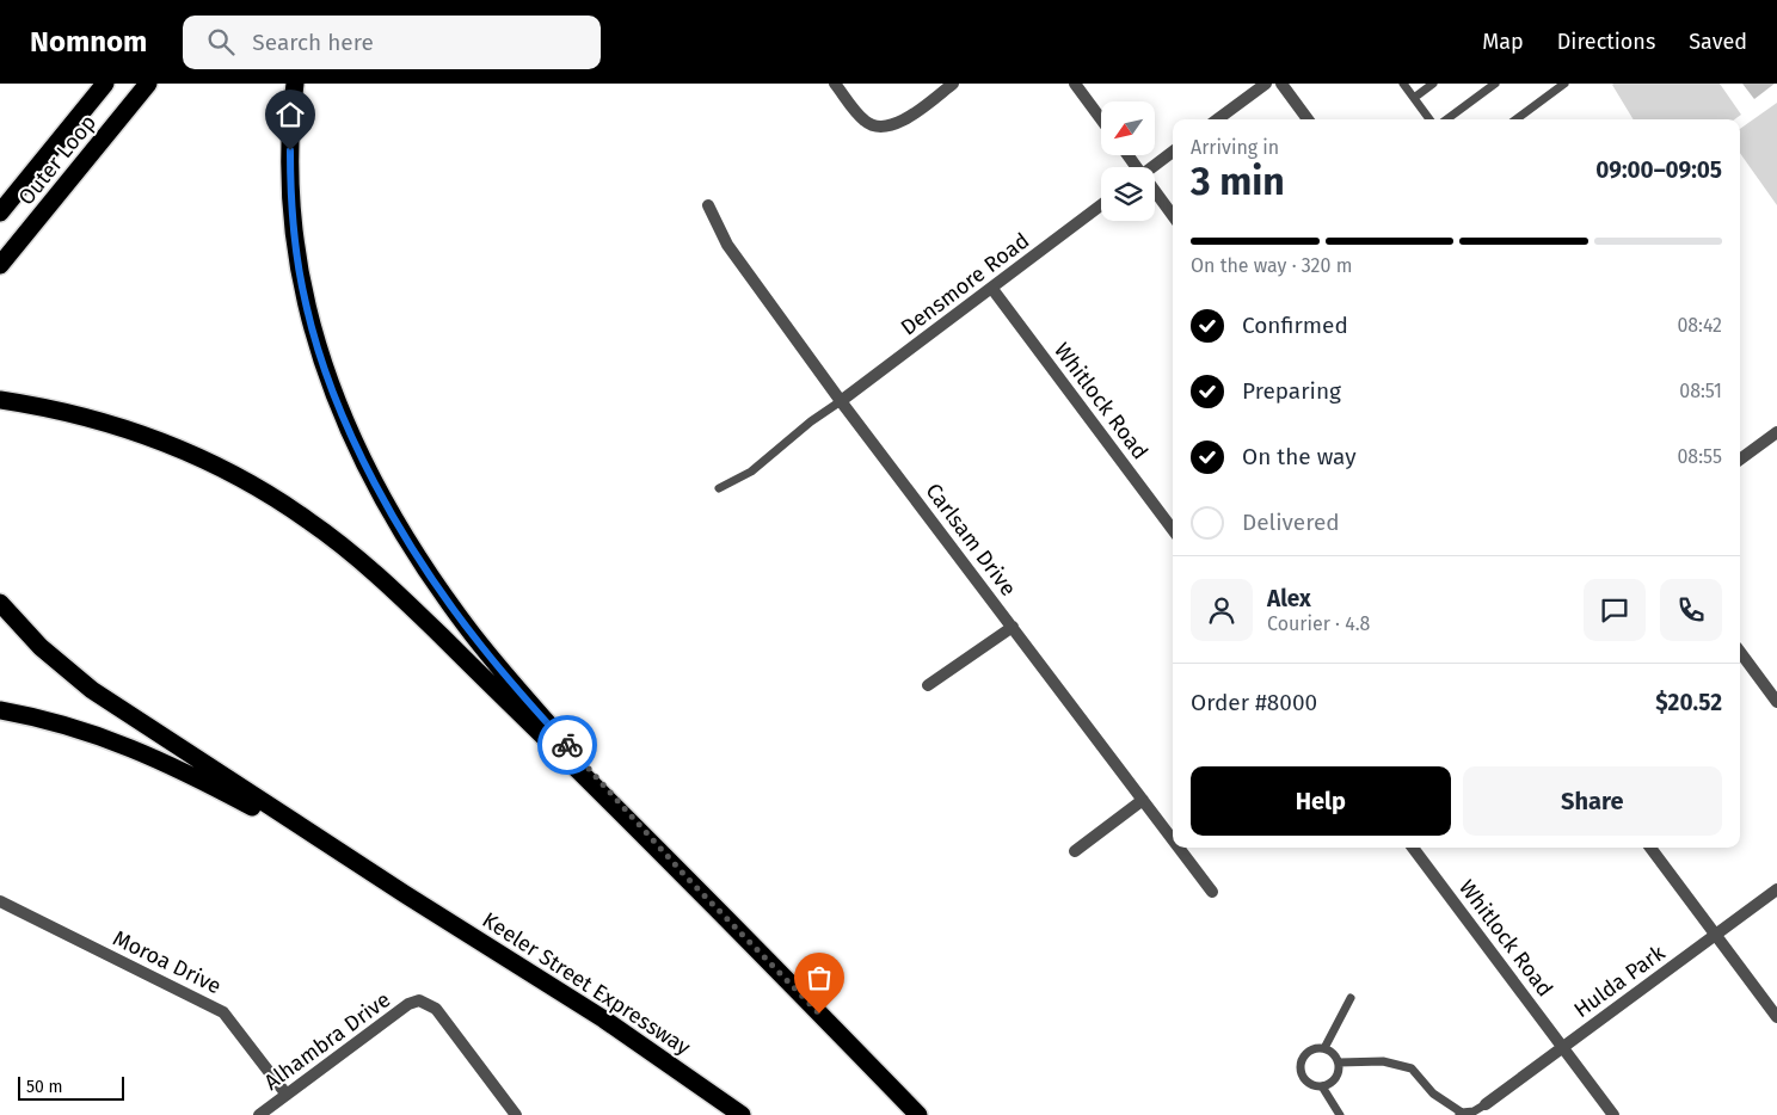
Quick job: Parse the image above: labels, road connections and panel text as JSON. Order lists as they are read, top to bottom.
{
  "streets": {
    "highway": ["Outer Loop", "Keeler Street Expressway"],
    "street": [
      "Densmore Road",
      "Whitlock Road",
      "Carlsam Drive",
      "Moroa Drive",
      "Hulda Park",
      "Alhambra Drive"
    ]
  },
  "crossings": [
    ["Densmore Road", "Whitlock Road"],
    ["Densmore Road", "Carlsam Drive"],
    ["Whitlock Road", "Hulda Park"],
    ["Moroa Drive", "Alhambra Drive"]
  ],
  "scale_bar": "50 m",
  "north": "bottom left",
  "page": {
    "header": "Nomnom",
    "search": "Search here",
    "nav": ["Map", "Directions", "Saved"],
    "heading": ["3 min", "Arriving in", "09:00–09:05"],
    "panel": [
      "Alex",
      "Courier · 4.8",
      "Order #8000",
      "$20.52"
    ],
    "bar": "On the way · 320 m",
    "list": [
      ["Confirmed", "08:42"],
      ["Preparing", "08:51"],
      ["On the way", "08:55"],
      "Delivered"
    ],
    "buttons": ["Help", "Share"],
    "scale": "50 m"
  }
}
